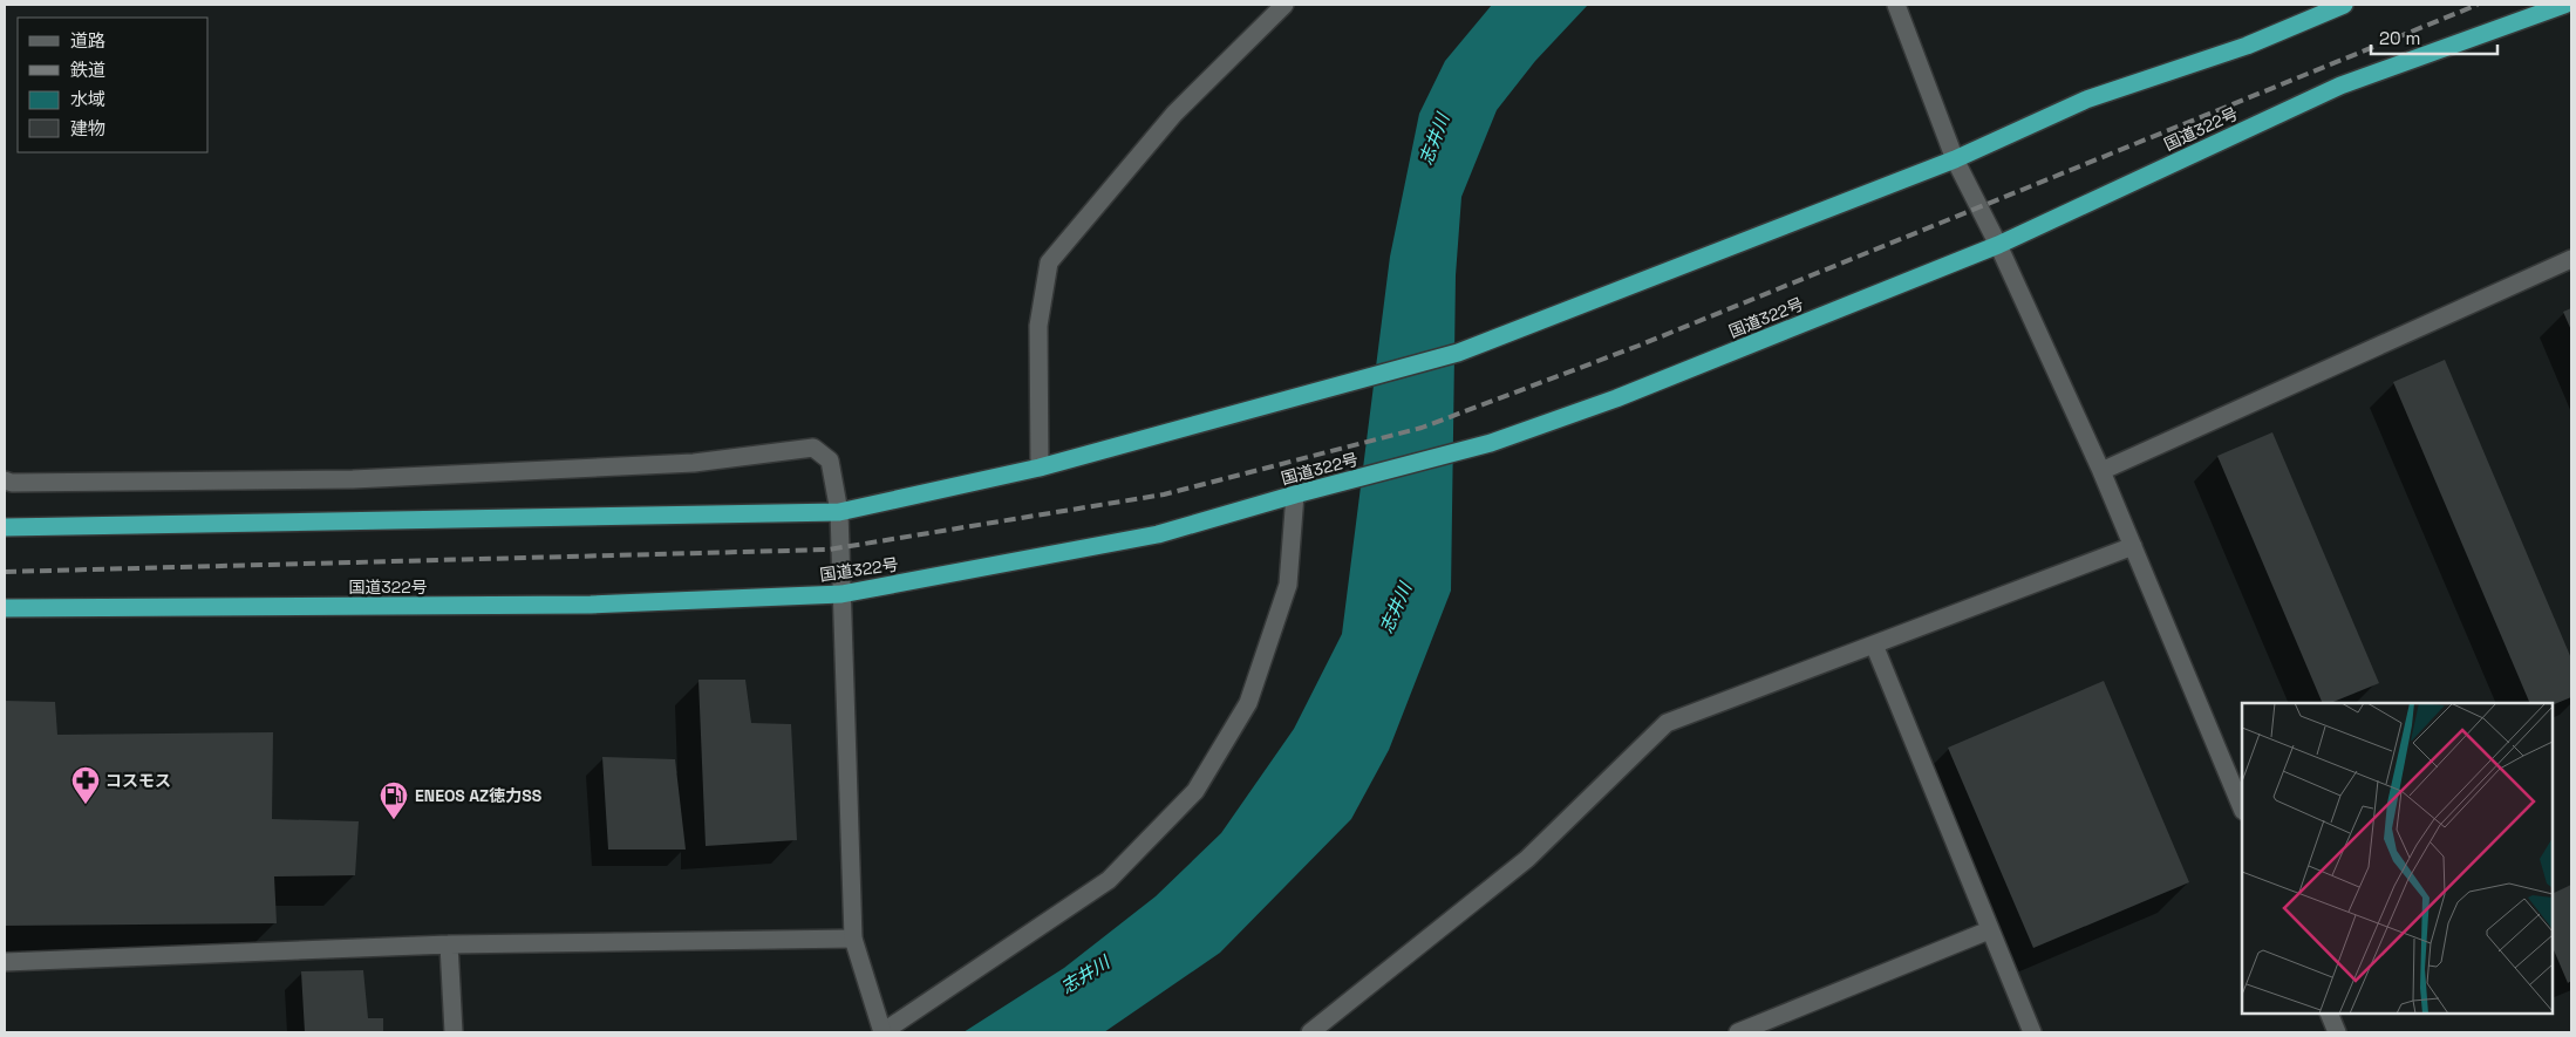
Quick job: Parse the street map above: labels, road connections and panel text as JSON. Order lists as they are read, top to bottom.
{
  "streets": {
    "highway": ["国道322号"]
  },
  "water": ["志井川"],
  "places": {
    "pharmacy": ["コスモス"],
    "fuel station": ["ENEOS AZ徳力SS"]
  },
  "legend": [
    "道路",
    "鉄道",
    "水域",
    "建物"
  ],
  "scale_bar": "20 m"
}
